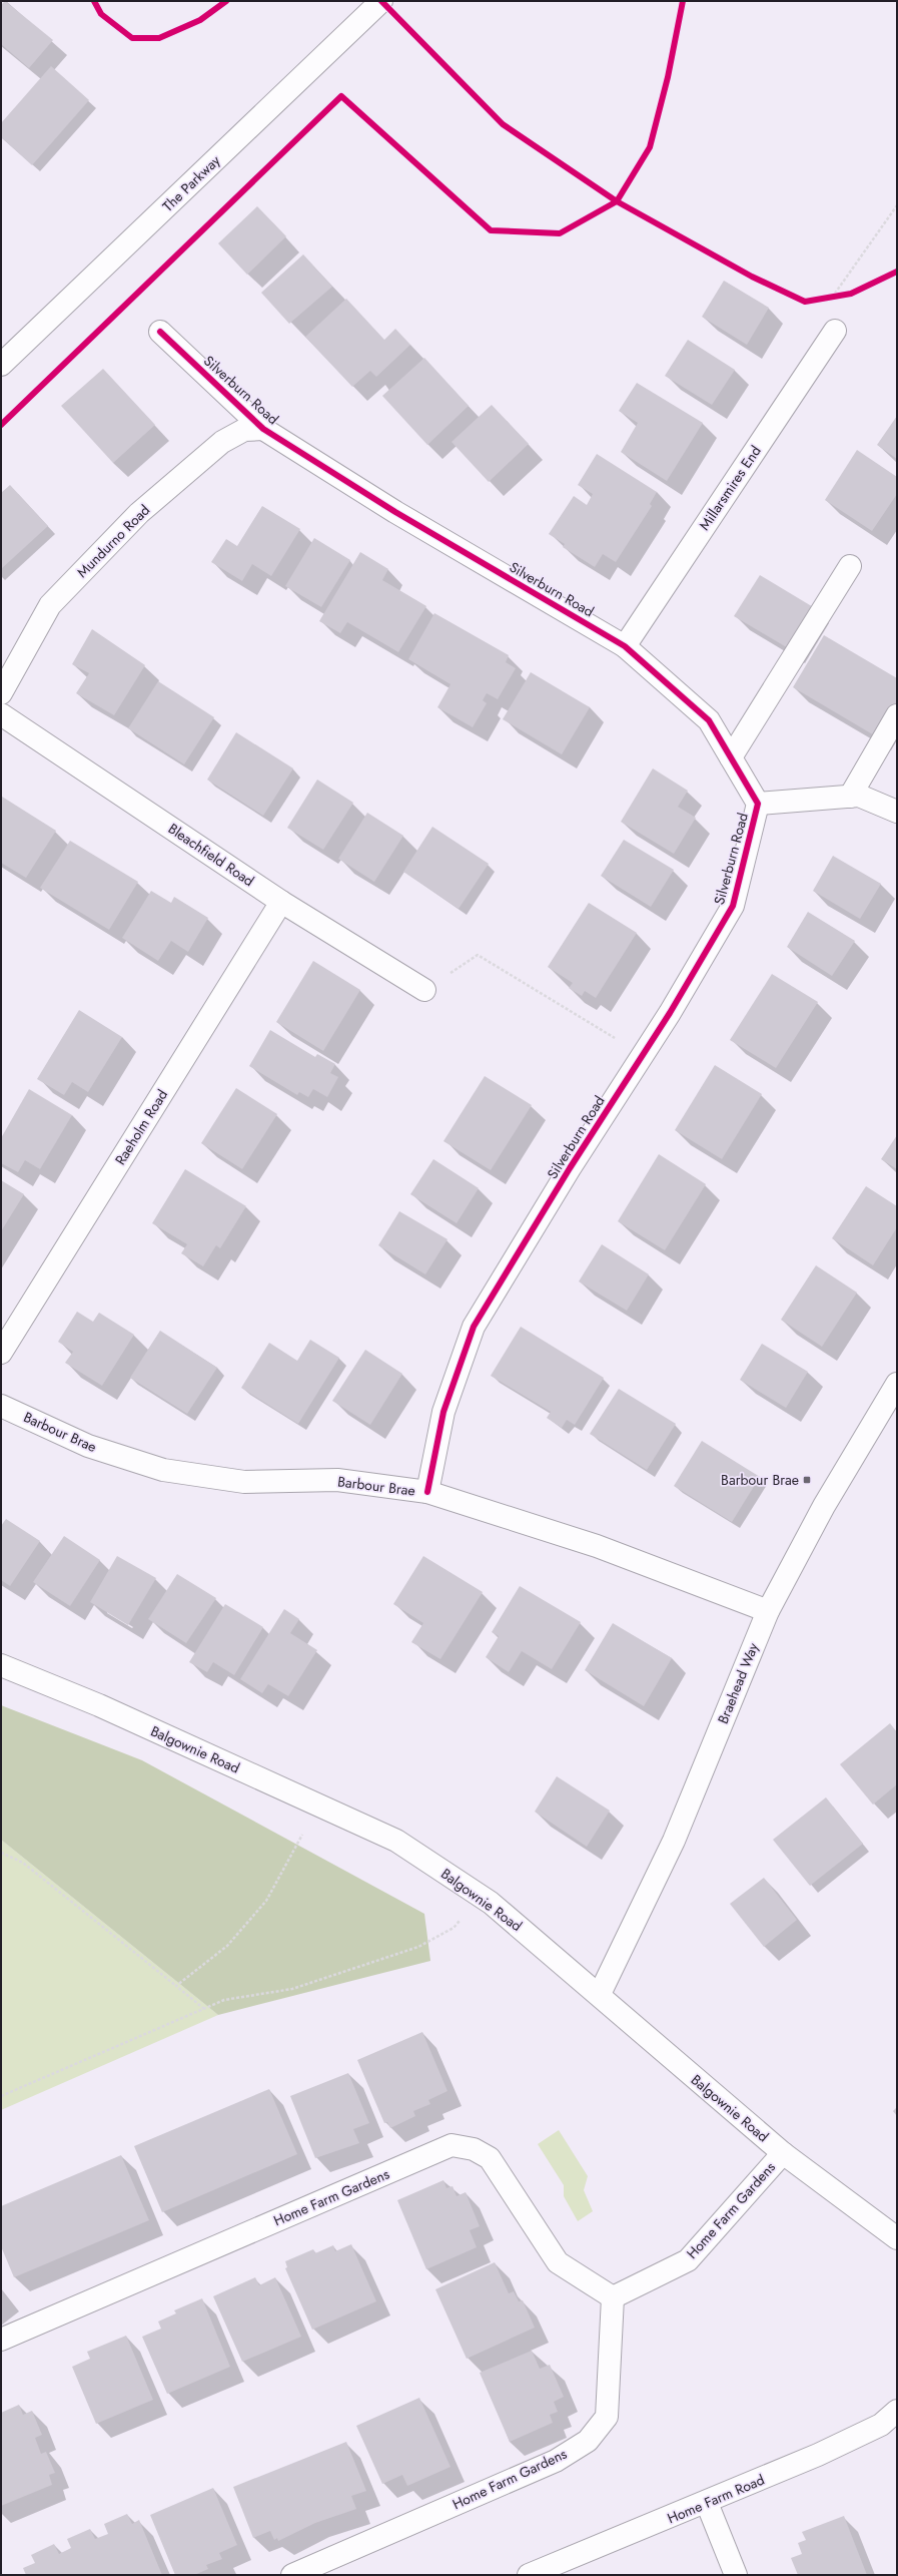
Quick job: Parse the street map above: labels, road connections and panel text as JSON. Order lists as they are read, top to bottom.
{
  "streets": {
    "street": [
      "The Parkway",
      "Silverburn Road",
      "Millarsmires End",
      "Mundurno Road",
      "Bleachfield Road",
      "Raeholm Road",
      "Barbour Brae",
      "Braehead Way",
      "Balgownie Road",
      "Home Farm Gardens",
      "Home Farm Road"
    ]
  },
  "crossings": [
    ["Silverburn Road", "Millarsmires End"],
    ["Silverburn Road", "Mundurno Road"],
    ["Silverburn Road", "Barbour Brae"],
    ["Bleachfield Road", "Raeholm Road"],
    ["Barbour Brae", "Braehead Way"],
    ["Braehead Way", "Balgownie Road"],
    ["Balgownie Road", "Home Farm Gardens"]
  ],
  "places": {
    "transit": ["Barbour Brae"]
  }
}
